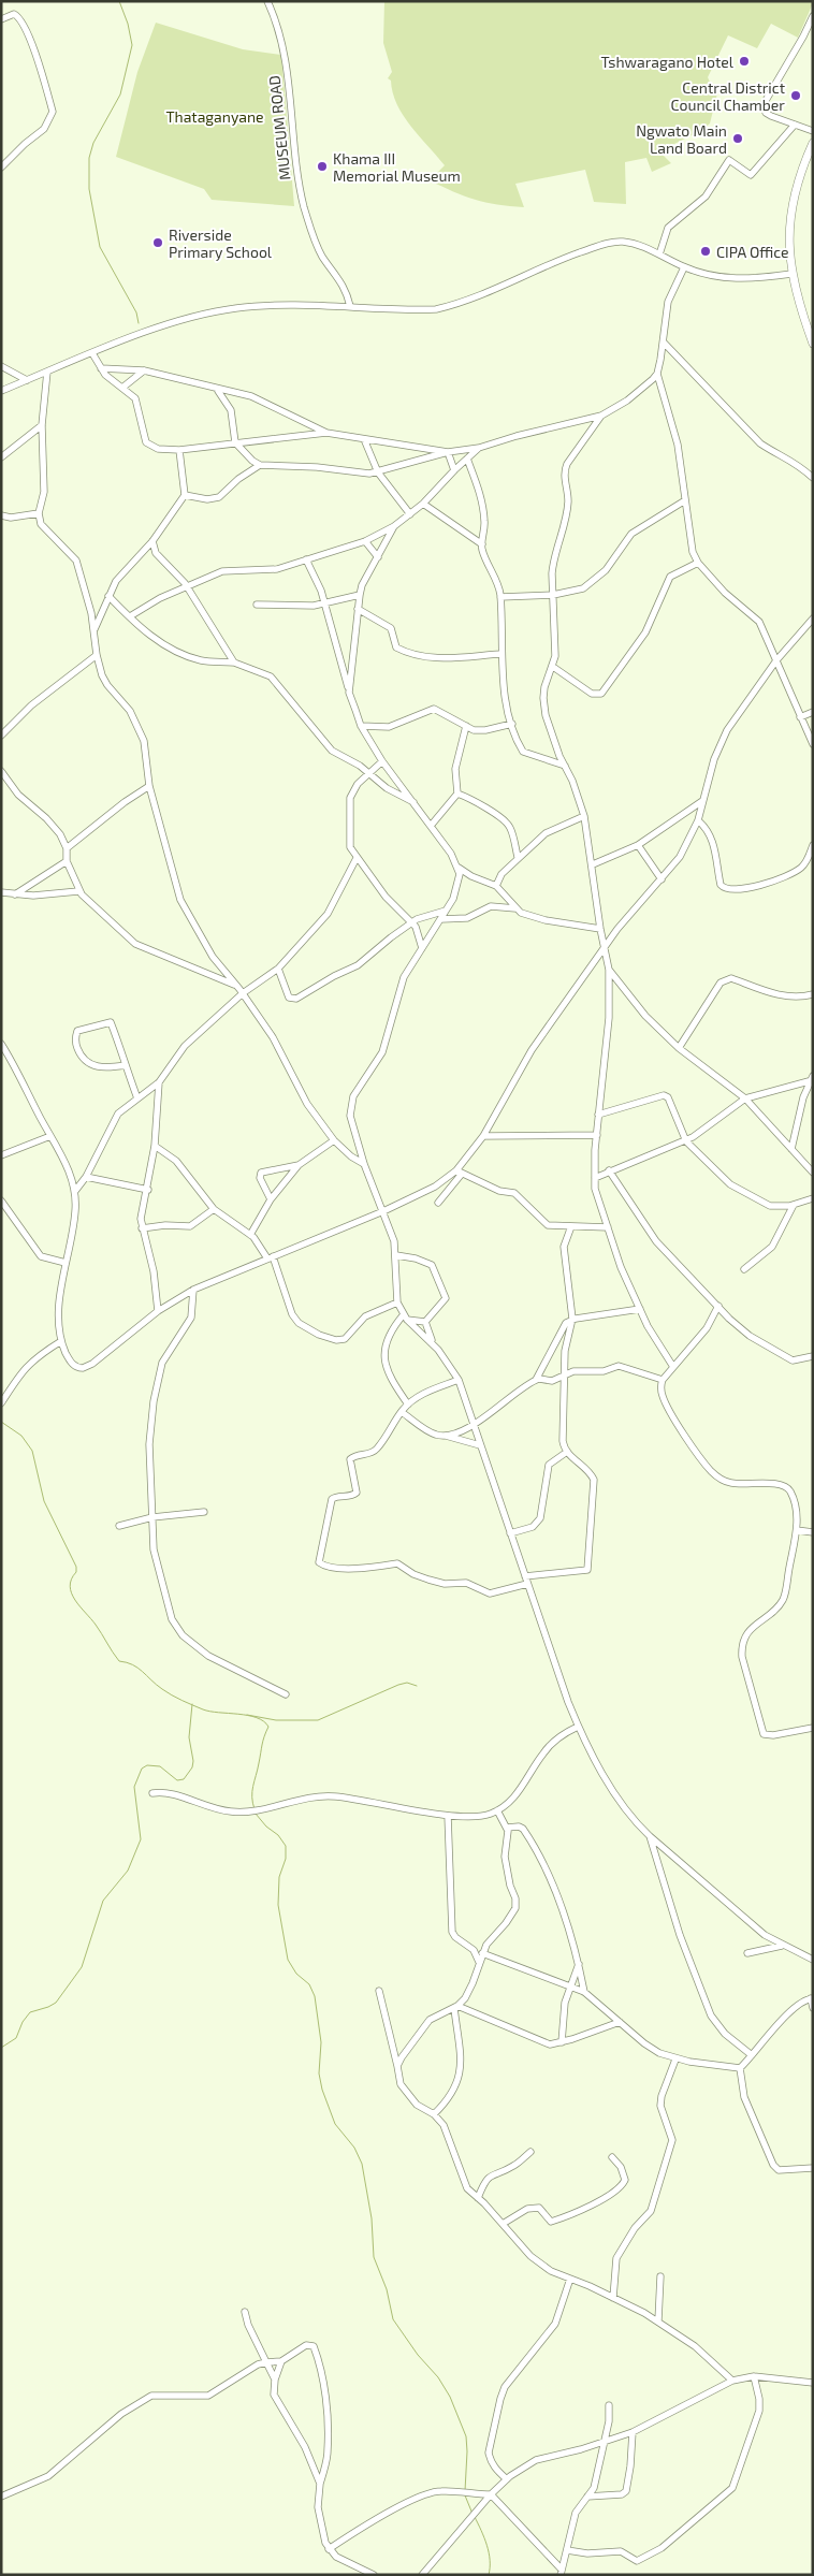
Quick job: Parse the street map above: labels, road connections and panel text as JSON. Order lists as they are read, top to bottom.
{
  "streets": {
    "street": ["MUSEUM ROAD"]
  },
  "parks": ["Thataganyane"],
  "places": [
    "Tshwaragano Hotel",
    "Central District Council Chamber",
    "Ngwato Main Land Board",
    "Khama III Memorial Museum",
    "Riverside Primary School",
    "CIPA Office"
  ]
}
